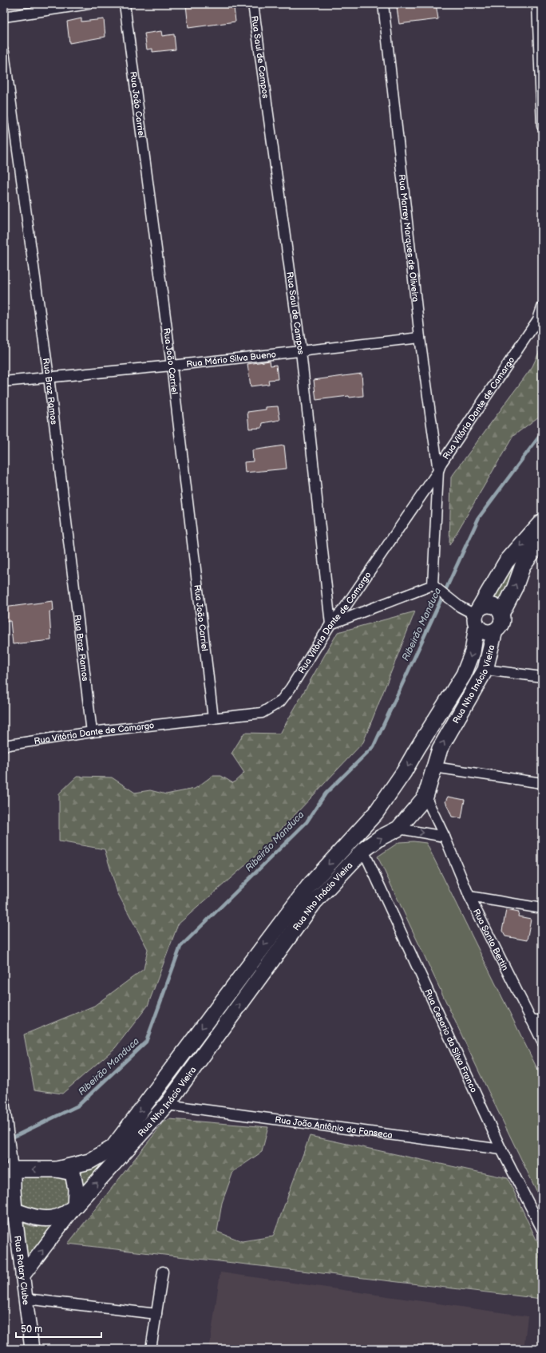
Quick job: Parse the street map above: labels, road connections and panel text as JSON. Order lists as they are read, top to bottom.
{
  "streets": {
    "main road": ["Rua Nho Inácio Vieira", "Rua Rotary Clube"],
    "street": [
      "Rua Saul de Campos",
      "Rua João Carriel",
      "Rua Marrey Marques de Oliveira",
      "Rua Mário Silva Bueno",
      "Rua Braz Ramos",
      "Rua Vitória Dante de Camargo",
      "Rua Santo Bertin",
      "Rua Cesario da Silva Franco",
      "Rua João Antônio da Fonseca"
    ]
  },
  "crossings": [
    ["Rua Saul de Campos", "Rua Mário Silva Bueno"],
    ["Rua Saul de Campos", "Rua Vitória Dante de Camargo"],
    ["Rua João Carriel", "Rua Mário Silva Bueno"],
    ["Rua João Carriel", "Rua Vitória Dante de Camargo"],
    ["Rua Marrey Marques de Oliveira", "Rua Mário Silva Bueno"],
    ["Rua Marrey Marques de Oliveira", "Rua Vitória Dante de Camargo"],
    ["Rua Mário Silva Bueno", "Rua Braz Ramos"],
    ["Rua Braz Ramos", "Rua Vitória Dante de Camargo"],
    ["Rua Nho Inácio Vieira", "Rua Santo Bertin"],
    ["Rua Nho Inácio Vieira", "Rua Cesario da Silva Franco"],
    ["Rua Nho Inácio Vieira", "Rua João Antônio da Fonseca"],
    ["Rua Cesario da Silva Franco", "Rua João Antônio da Fonseca"]
  ],
  "water": ["Ribeirão Manduca"],
  "scale_bar": "50 m"
}
